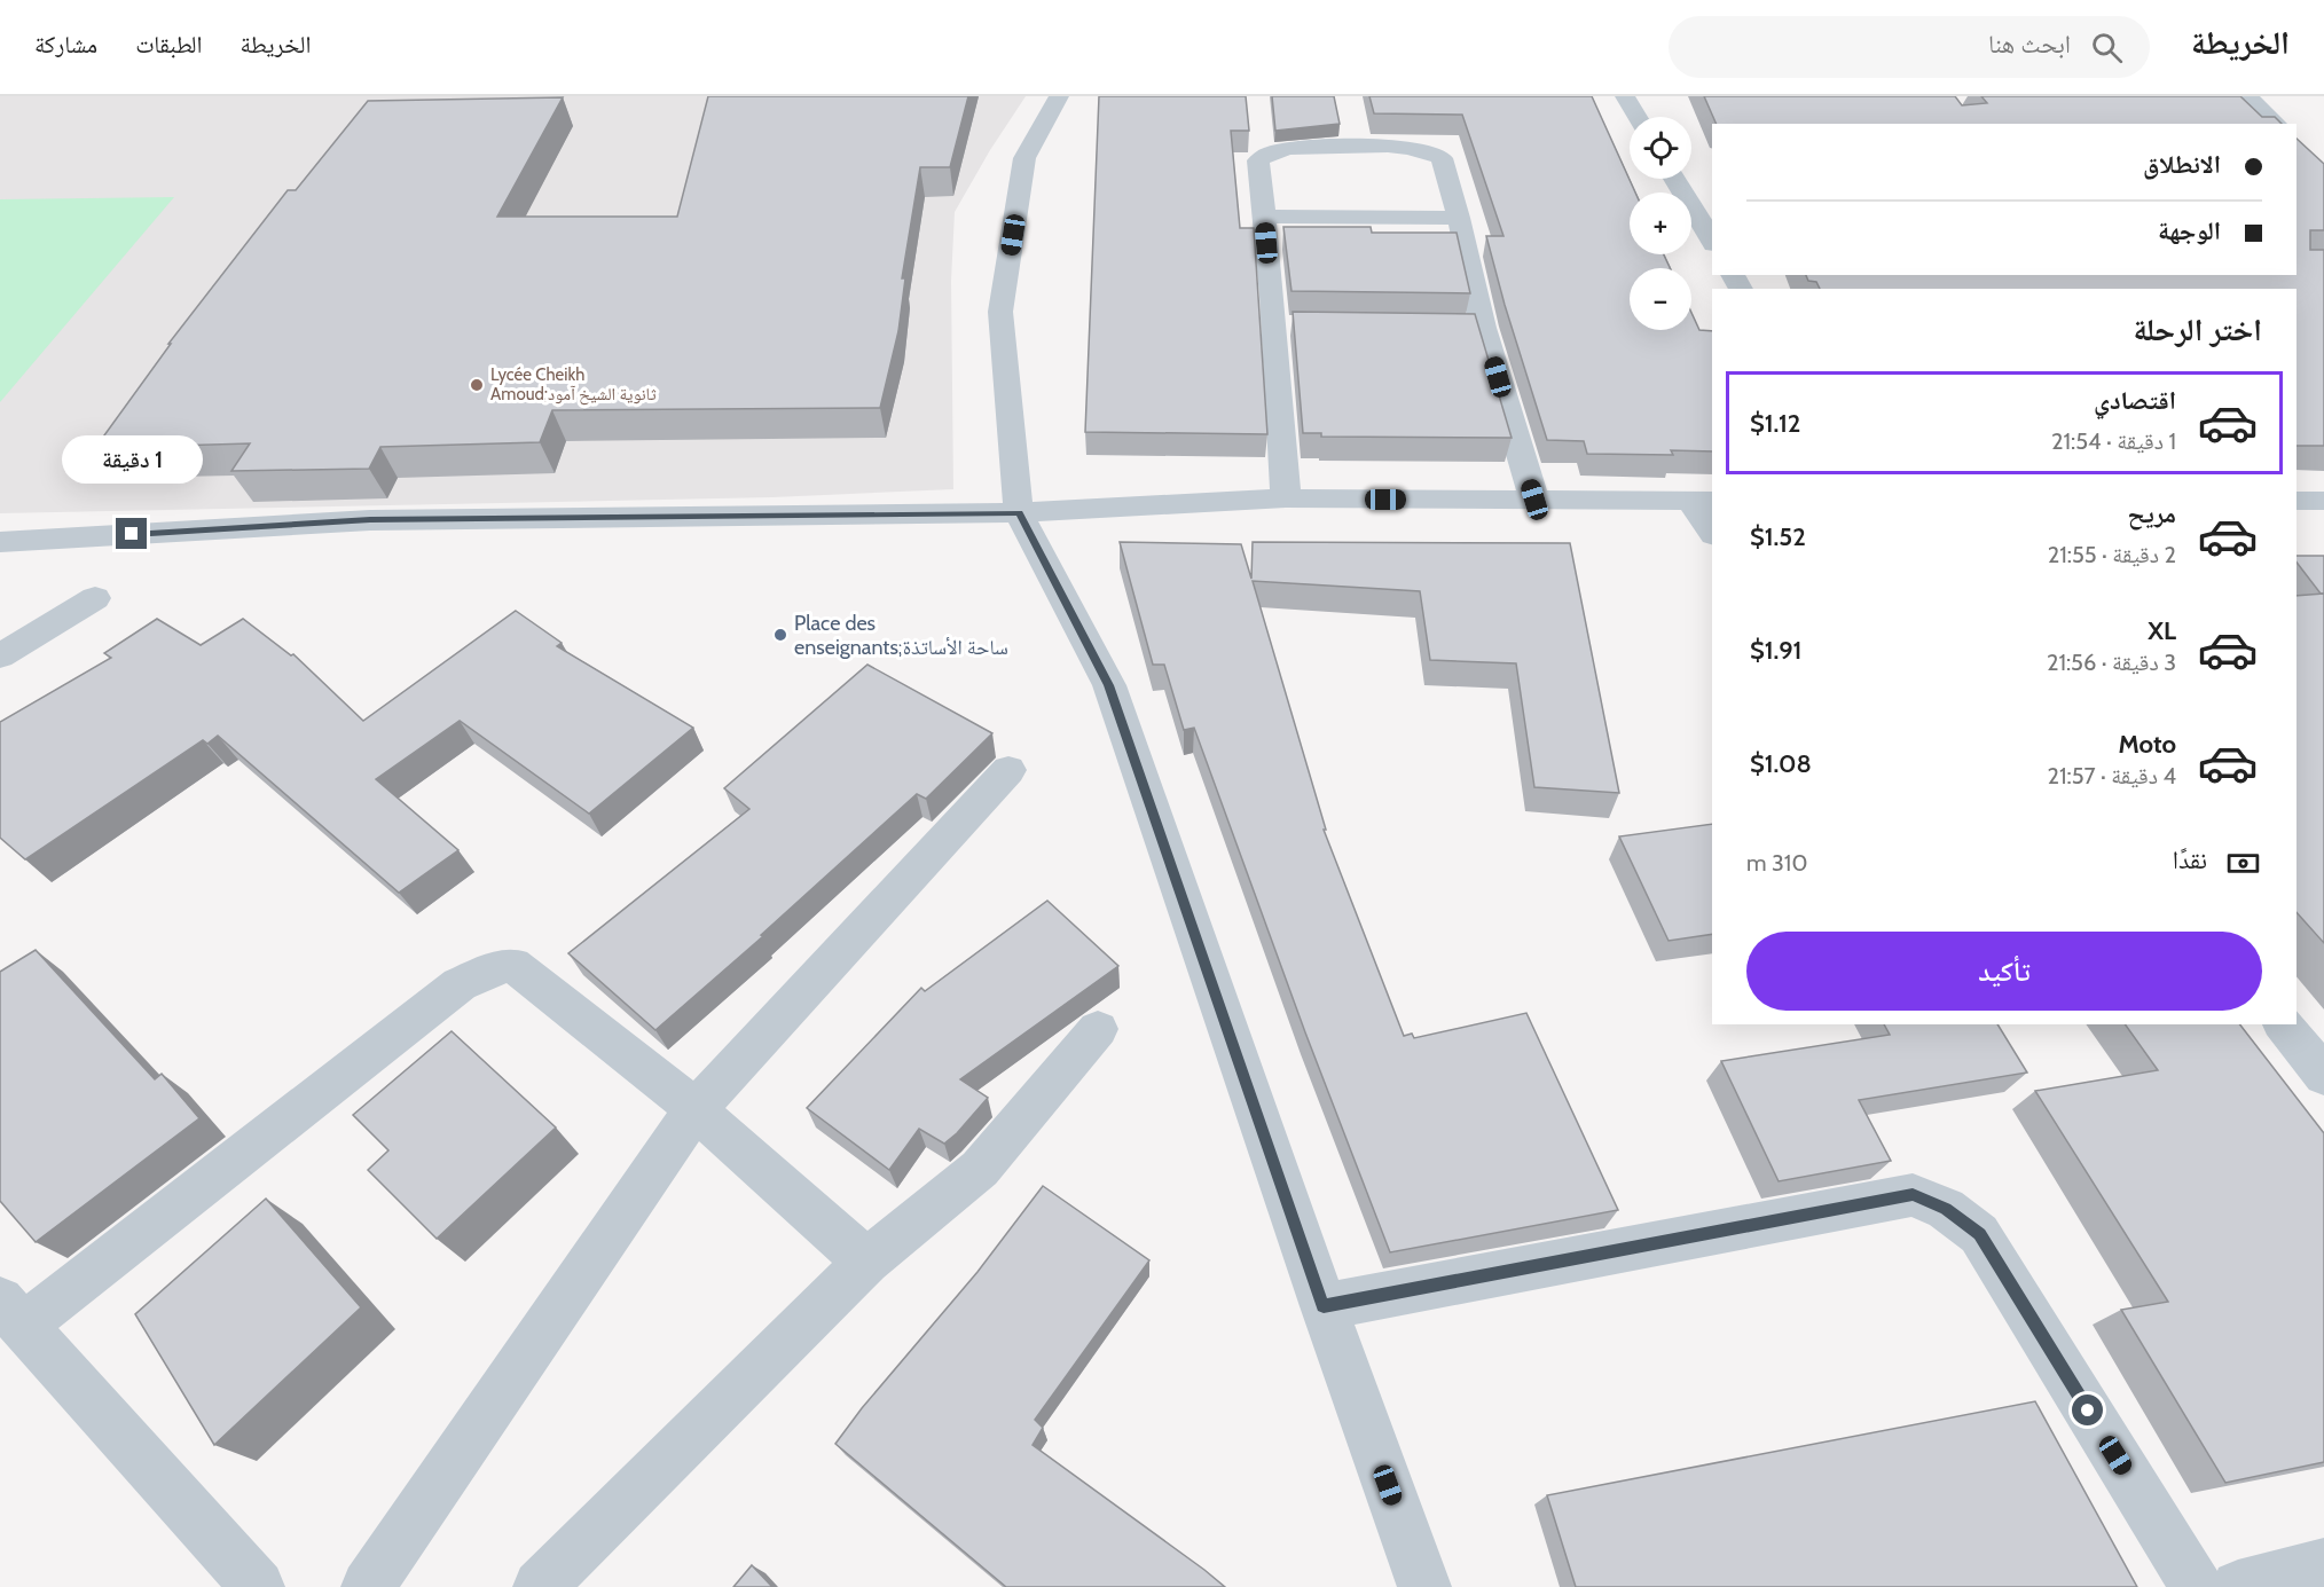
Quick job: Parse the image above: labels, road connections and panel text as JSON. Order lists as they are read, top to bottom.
{
  "places": ["Lycée Cheikh Amoud;ثانوية الشيخ آمود", "Place des enseignants;ساحة الأساتذة"],
  "page": {
    "header": "الخريطة",
    "search": "ابحث هنا",
    "nav": ["الخريطة", "الطبقات", "مشاركة"],
    "map_buttons": ["+", "−"],
    "banner": ["الانطلاق", "الوجهة"],
    "heading": "اختر الرحلة",
    "list": [
      {
        "name": "اقتصادي",
        "note": "1 دقيقة · 21:54",
        "value": "$1.12"
      },
      {
        "name": "مريح",
        "note": "2 دقيقة · 21:55",
        "value": "$1.52"
      },
      {
        "name": "XL",
        "note": "3 دقيقة · 21:56",
        "value": "$1.91"
      },
      {
        "name": "Moto",
        "note": "4 دقيقة · 21:57",
        "value": "$1.08"
      }
    ],
    "bubble": "1 دقيقة",
    "pay": ["نقدًا", "310 m"],
    "buttons": "تأكيد"
  }
}
